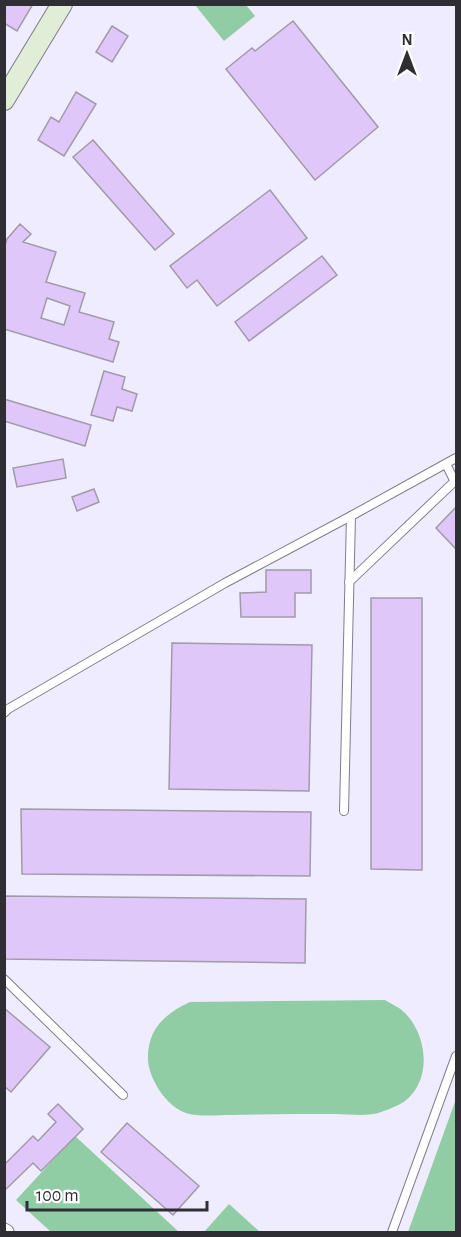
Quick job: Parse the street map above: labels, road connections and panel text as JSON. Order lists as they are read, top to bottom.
{
  "scale_bar": "100 m",
  "north": "top"
}
